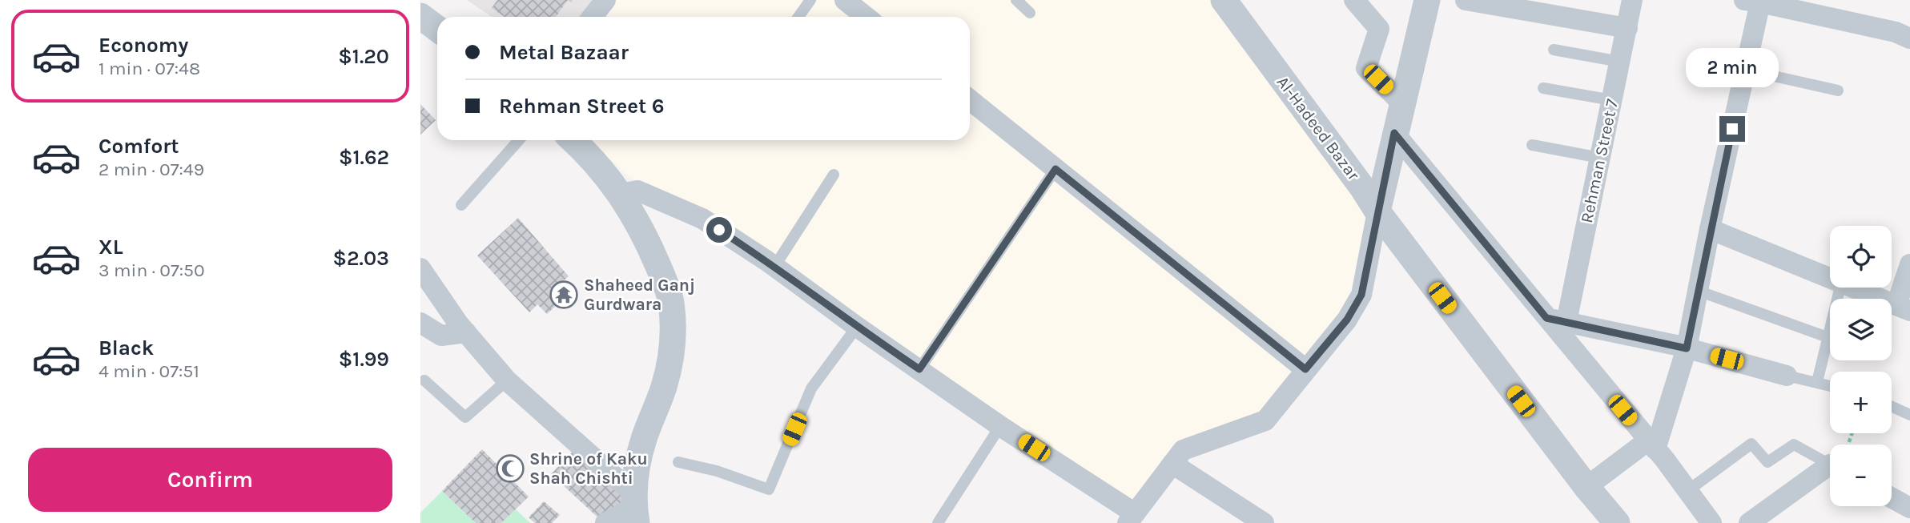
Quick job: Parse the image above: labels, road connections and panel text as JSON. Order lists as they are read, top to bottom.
{
  "streets": {
    "street": ["Al-Hadeed Bazar", "Rehman Street 7"]
  },
  "places": {
    "temple": ["Shaheed Ganj Gurdwara"],
    "mosque": ["Shrine of Kaku Shah Chishti"]
  },
  "page": {
    "list": [
      {
        "name": "Economy",
        "note": "1 min · 07:48",
        "value": "$1.20"
      },
      {
        "name": "Comfort",
        "note": "2 min · 07:49",
        "value": "$1.62"
      },
      {
        "name": "XL",
        "note": "3 min · 07:50",
        "value": "$2.03"
      },
      {
        "name": "Black",
        "note": "4 min · 07:51",
        "value": "$1.99"
      }
    ],
    "banner": ["Metal Bazaar", "Rehman Street 6"],
    "bubble": "2 min",
    "map_buttons": ["+", "−"],
    "buttons": "Confirm"
  }
}
